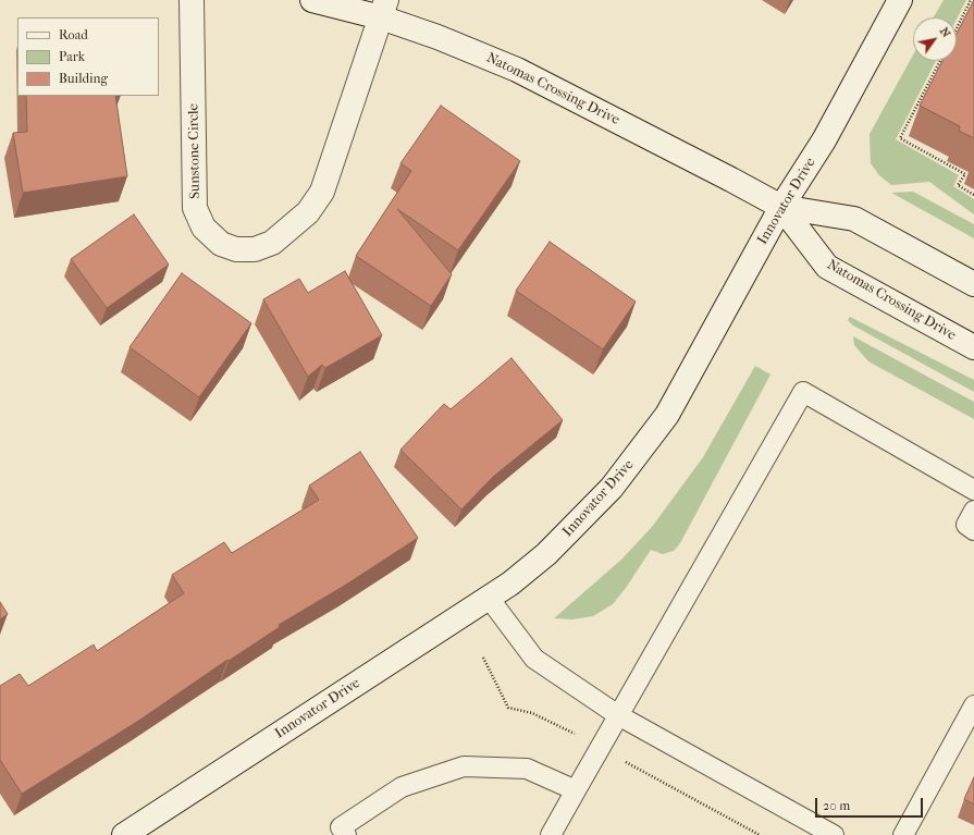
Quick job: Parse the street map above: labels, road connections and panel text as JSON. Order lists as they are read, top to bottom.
{
  "streets": {
    "street": ["Natomas Crossing Drive", "Sunstone Circle", "Innovator Drive"]
  },
  "crossings": [
    ["Natomas Crossing Drive", "Sunstone Circle"],
    ["Natomas Crossing Drive", "Innovator Drive"]
  ],
  "legend": ["Road", "Park", "Building"],
  "scale_bar": "20 m",
  "north": "top right"
}
